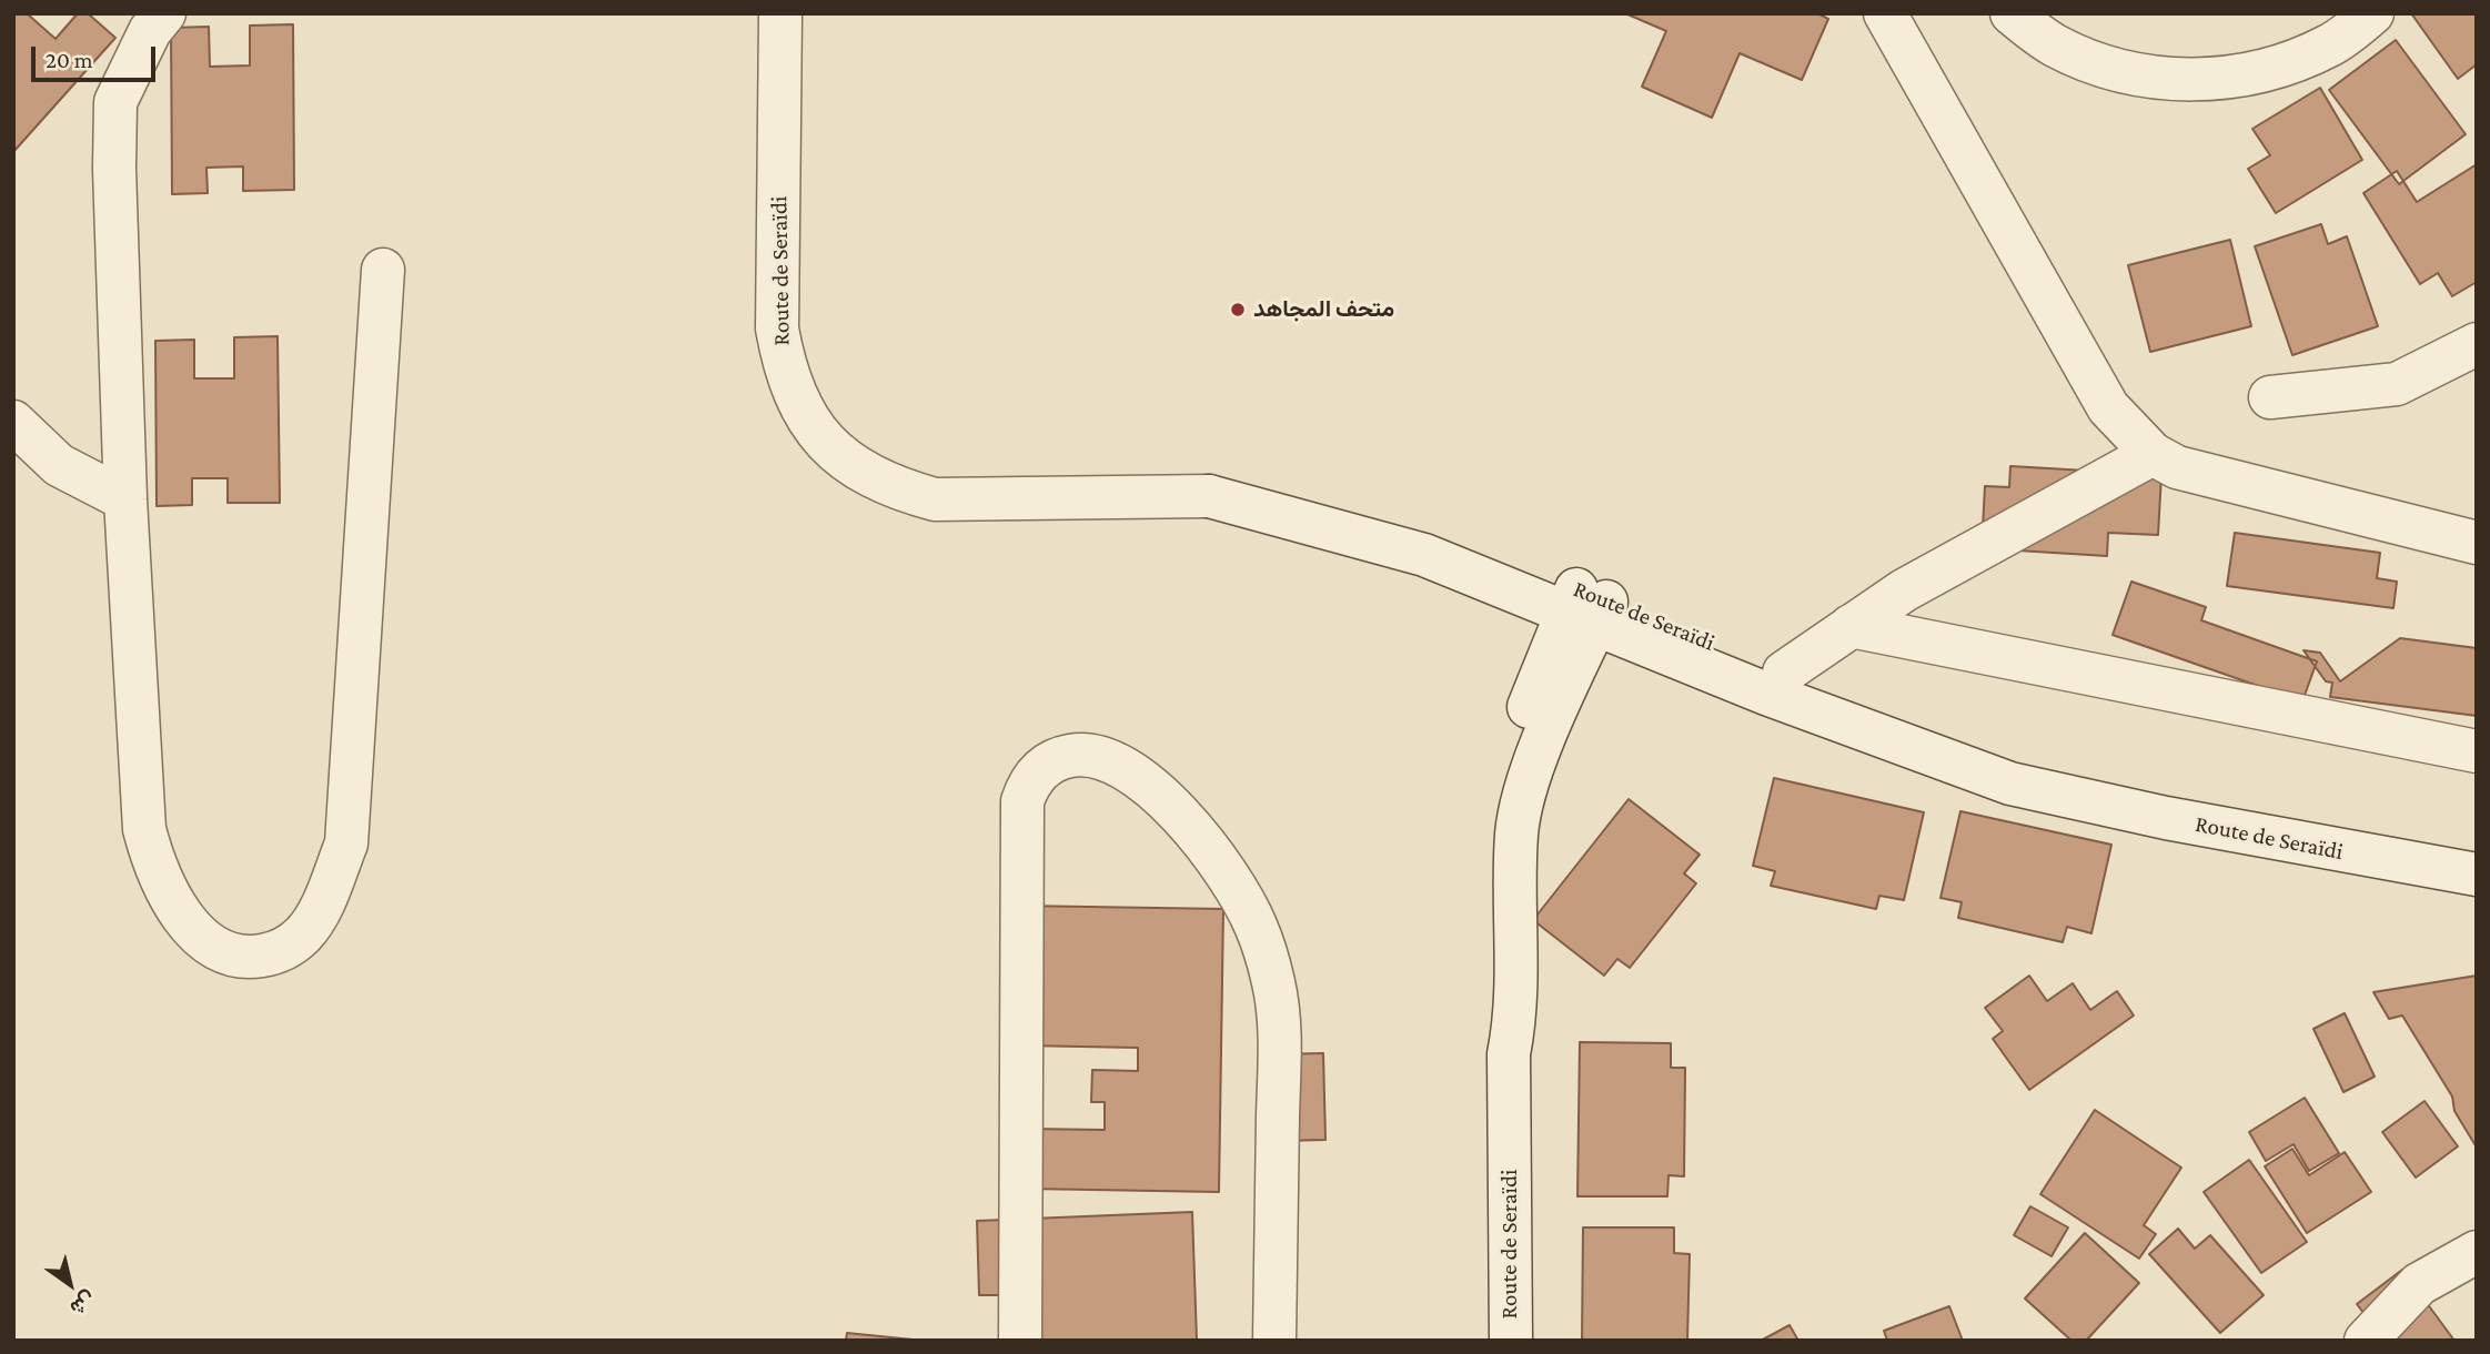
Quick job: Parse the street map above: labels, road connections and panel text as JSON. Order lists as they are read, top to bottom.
{
  "streets": {
    "street": ["Route de Seraïdi"]
  },
  "places": ["متحف المجاهد"],
  "scale_bar": "20 m",
  "north": "bottom right"
}
